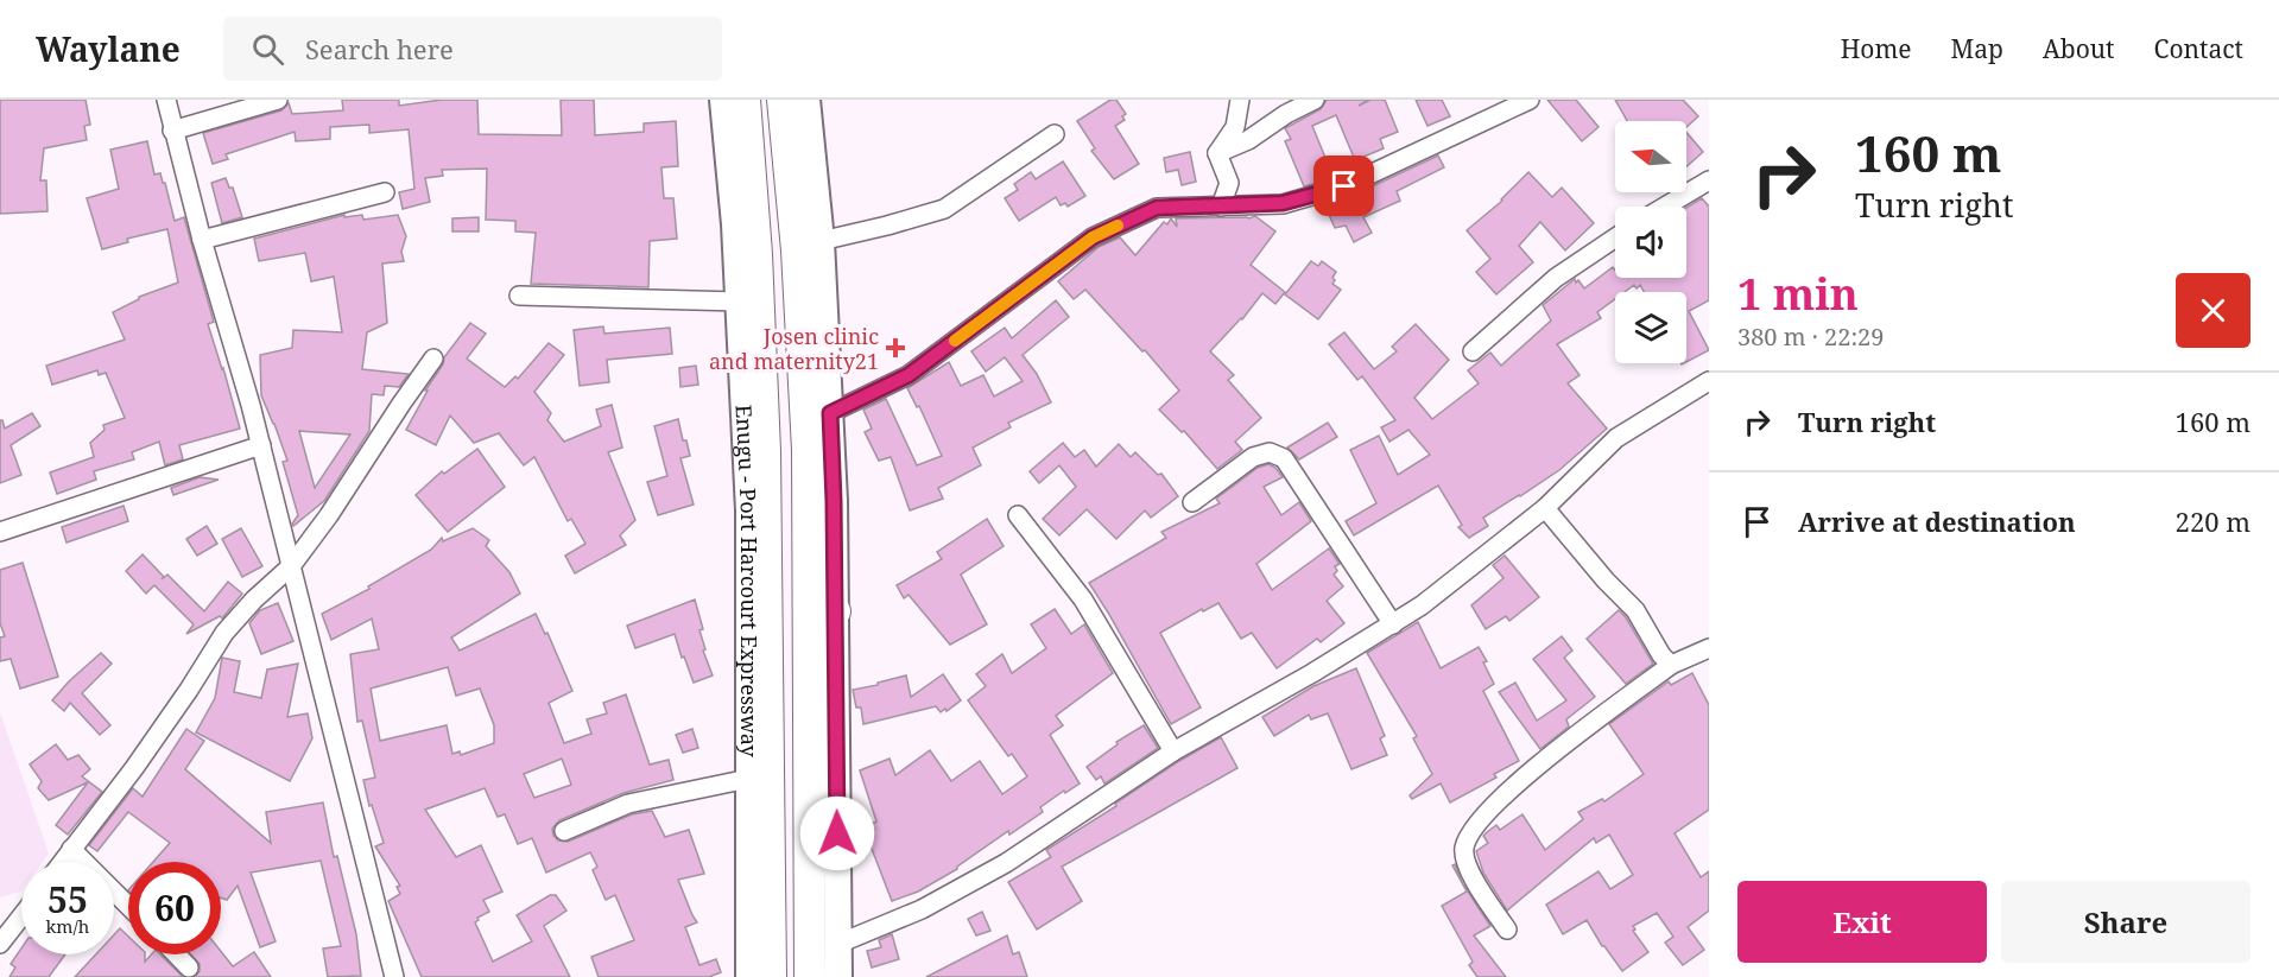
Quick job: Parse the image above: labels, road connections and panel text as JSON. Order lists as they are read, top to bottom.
{
  "streets": {
    "highway": ["Enugu - Port Harcourt Expressway"]
  },
  "places": {
    "health": ["Josen clinic and maternity21"]
  },
  "north": "left",
  "page": {
    "header": "Waylane",
    "search": "Search here",
    "nav": [
      "Home",
      "Map",
      "About",
      "Contact"
    ],
    "turn": ["160 m", "Turn right"],
    "heading": ["1 min", "380 m · 22:29"],
    "list": [
      {
        "name": "Turn right",
        "value": "160 m"
      },
      {
        "name": "Arrive at destination",
        "value": "220 m"
      }
    ],
    "speed": "55 km/h",
    "limit": "60",
    "buttons": ["Exit", "Share"]
  }
}
